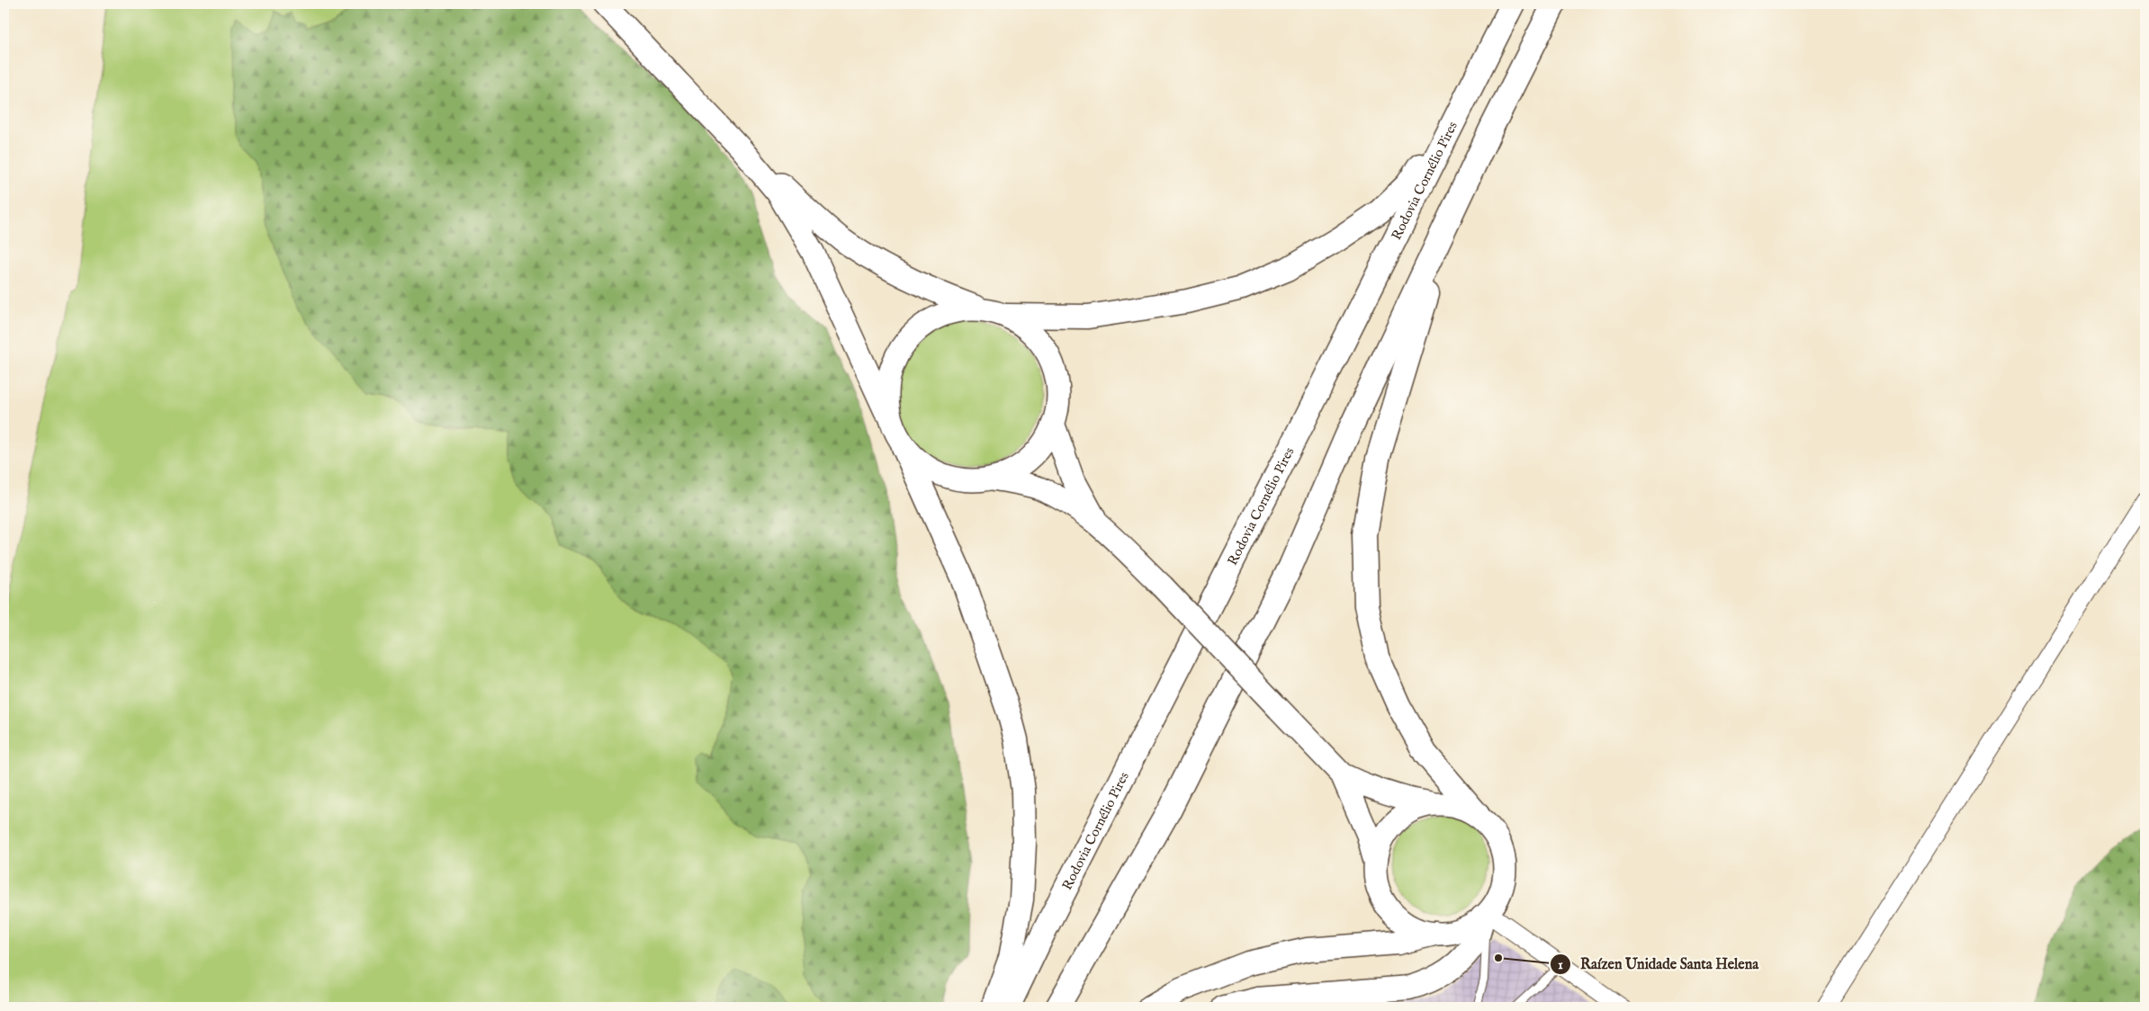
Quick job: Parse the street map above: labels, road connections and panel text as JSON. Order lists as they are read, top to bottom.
{
  "streets": {
    "highway": ["Rodovia Cornélio Pires"]
  },
  "places": ["Raízen Unidade Santa Helena"]
}
